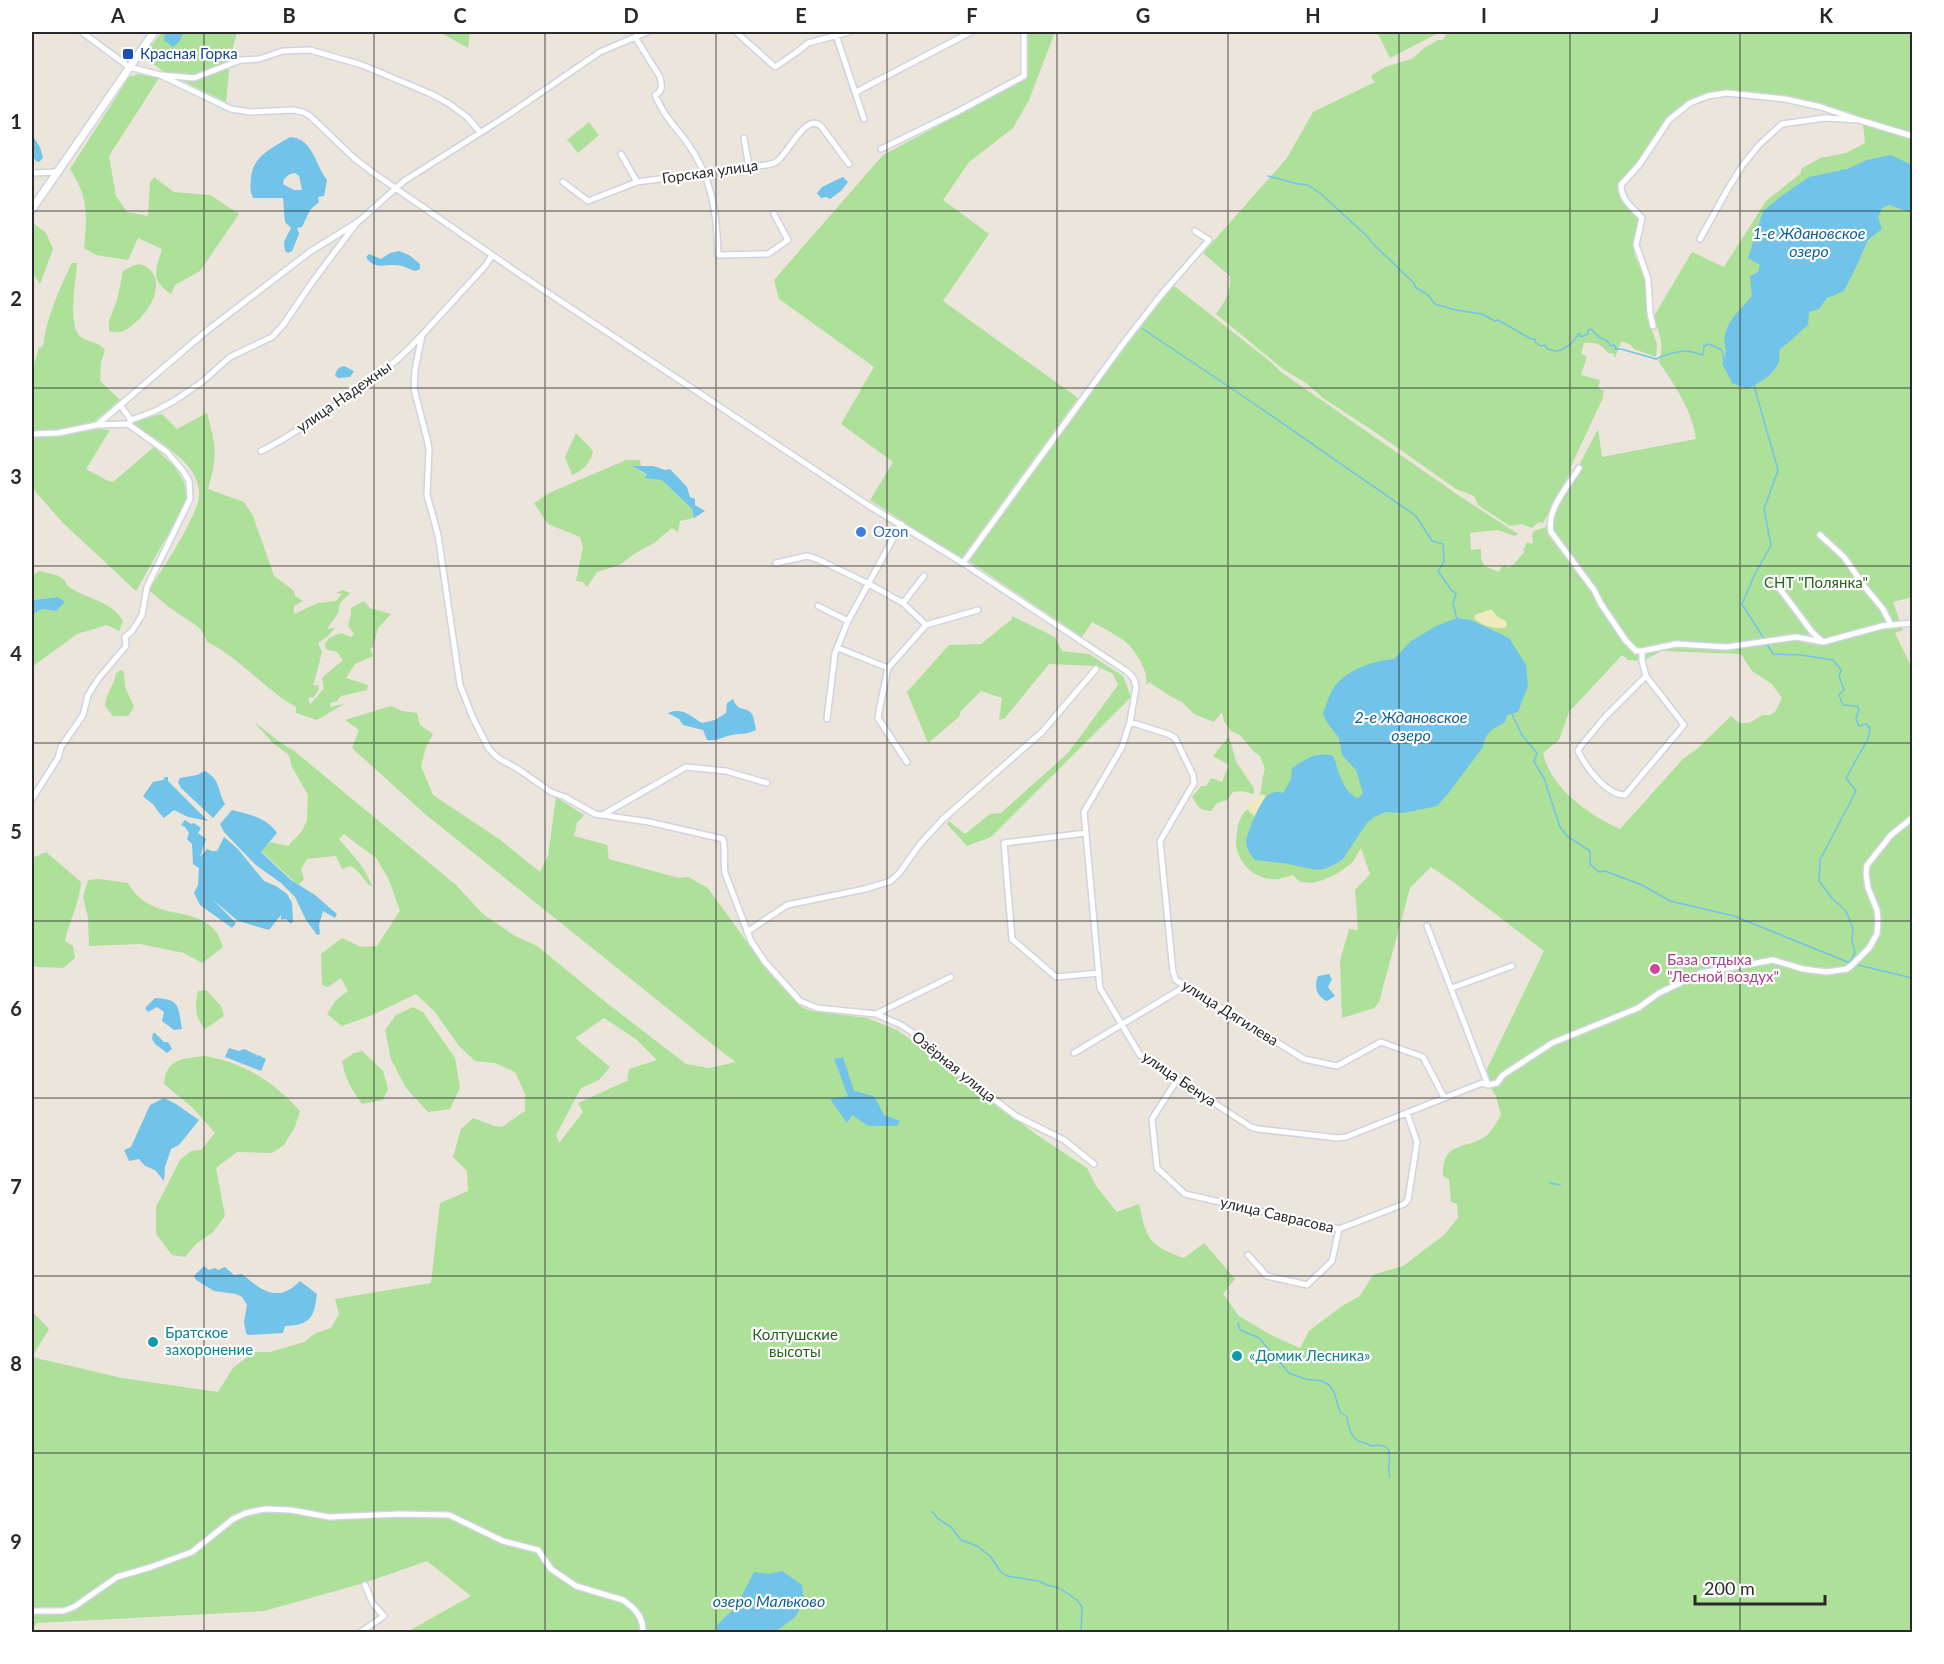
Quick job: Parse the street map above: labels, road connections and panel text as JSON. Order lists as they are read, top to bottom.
{
  "streets": {
    "street": [
      "Горская улица",
      "улица Надежны",
      "улица Дягилева",
      "Озёрная улица",
      "улица Бенуа",
      "улица Саврасова"
    ]
  },
  "crossings": [
    ["улица Надежны", "улица Бенуа"],
    ["улица Дягилева", "улица Бенуа"],
    ["улица Бенуа", "улица Саврасова"]
  ],
  "water": ["1-е Ждановское озеро", "2-е Ждановское озеро", "озеро Мальково"],
  "parks": ["СНТ \"Полянка\"", "Колтушские высоты"],
  "places": {
    "transit": ["Красная Горка"],
    "other": [
      "Ozon",
      "База отдыха \"Лесной воздух\"",
      "Братское захоронение",
      "«Домик Лесника»"
    ]
  },
  "scale_bar": "200 m",
  "grid": {
    "columns": [
      "A",
      "B",
      "C",
      "D",
      "E",
      "F",
      "G",
      "H",
      "I",
      "J",
      "K"
    ],
    "rows": [
      "1",
      "2",
      "3",
      "4",
      "5",
      "6",
      "7",
      "8",
      "9"
    ]
  }
}
